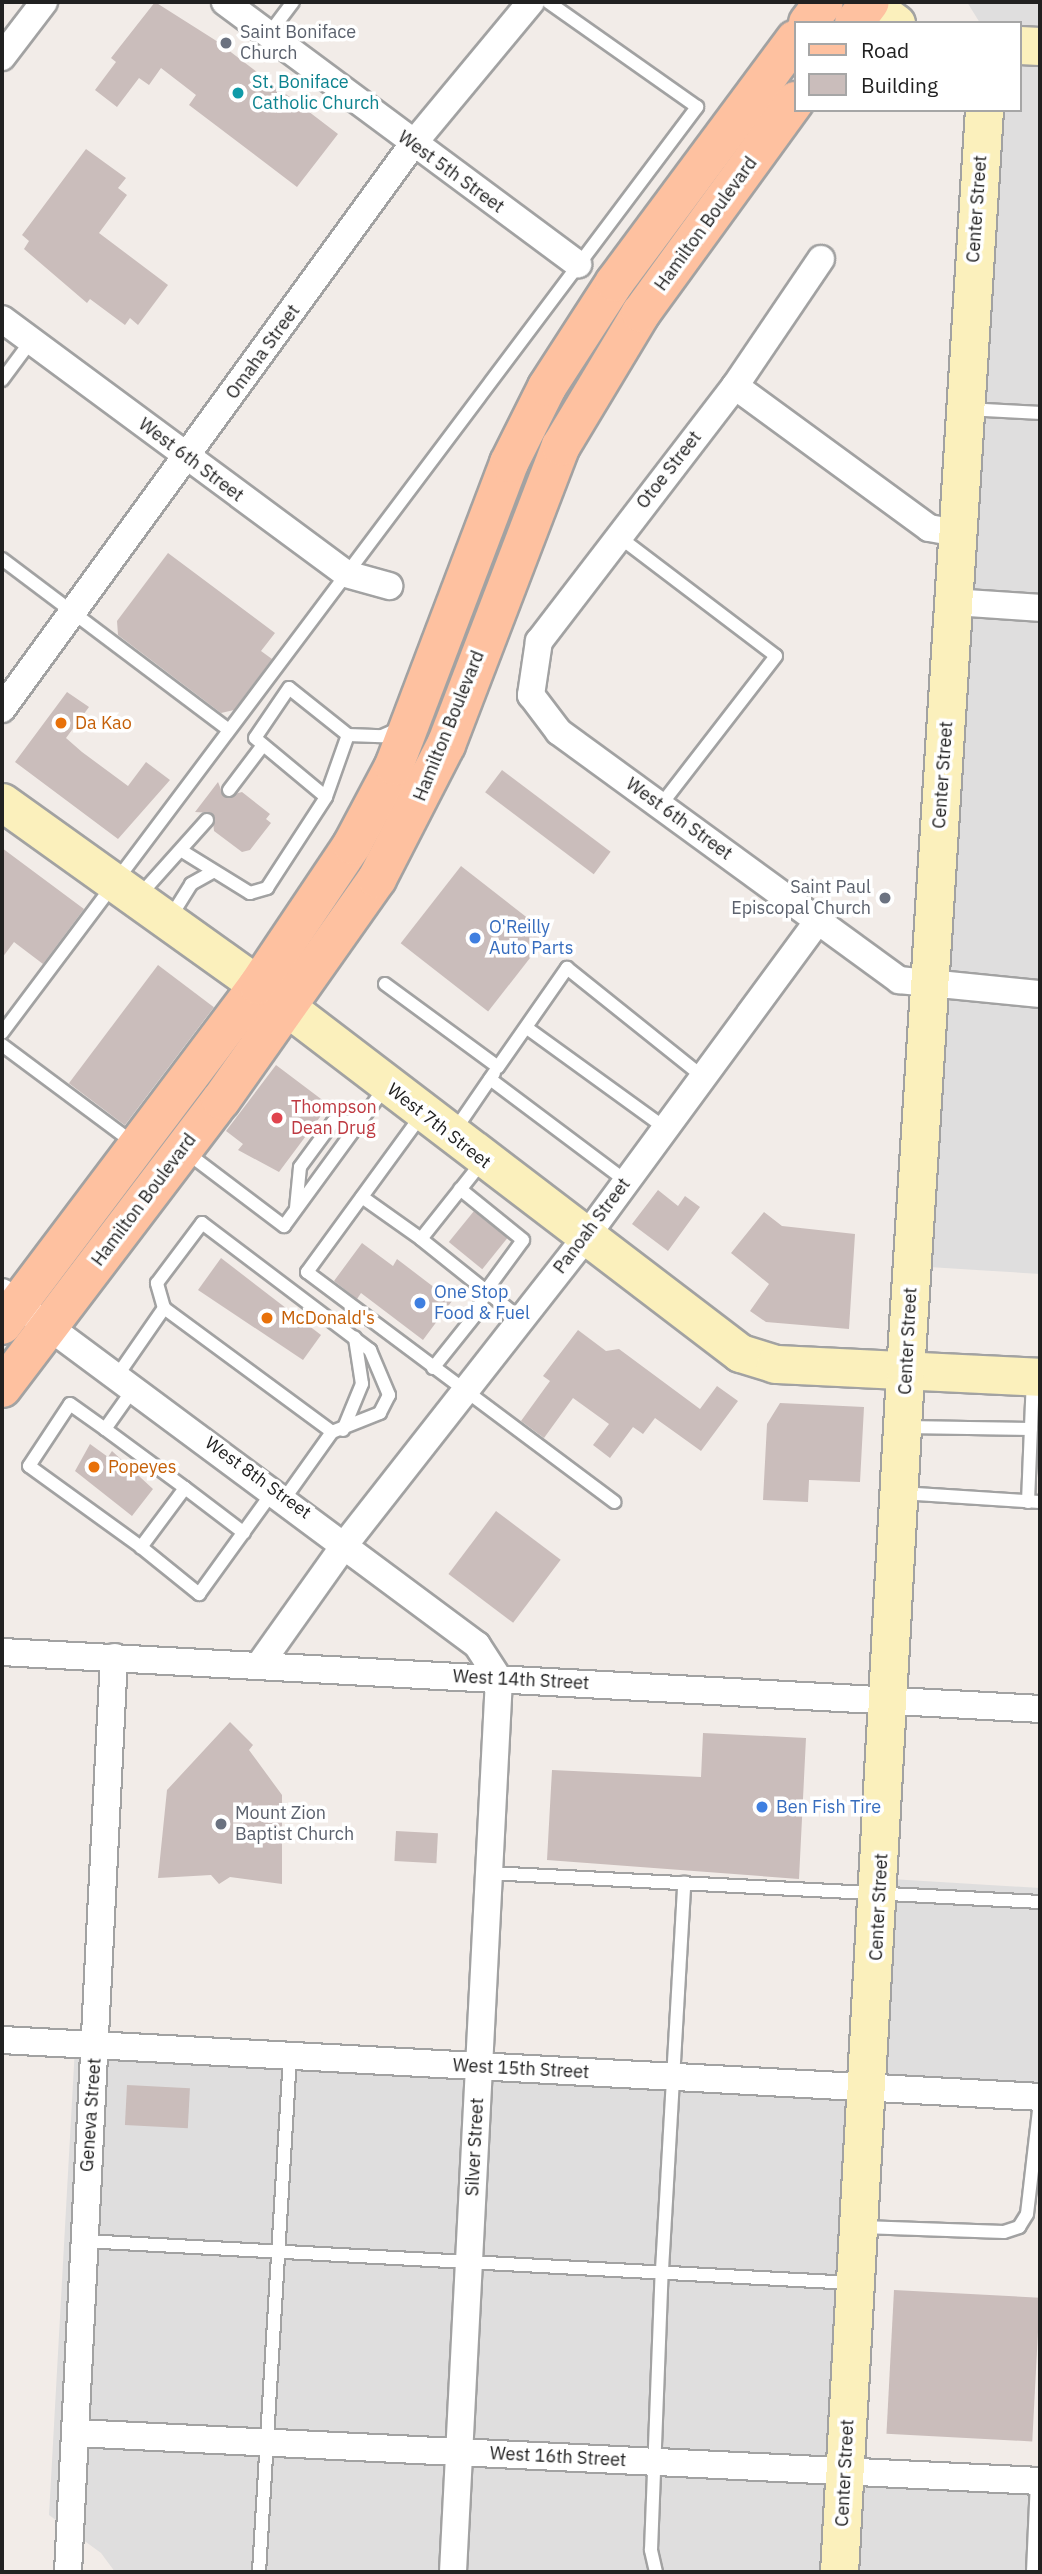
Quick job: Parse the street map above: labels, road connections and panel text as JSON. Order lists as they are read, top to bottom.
{
  "streets": {
    "main road": ["Center Street", "Hamilton Boulevard", "West 7th Street"],
    "street": [
      "West 5th Street",
      "Omaha Street",
      "West 6th Street",
      "Otoe Street",
      "Panoah Street",
      "West 8th Street",
      "West 14th Street",
      "West 15th Street",
      "Geneva Street",
      "Silver Street",
      "West 16th Street"
    ]
  },
  "crossings": [
    ["West 5th Street", "Omaha Street"],
    ["Center Street", "West 6th Street"],
    ["Center Street", "West 7th Street"],
    ["Center Street", "West 14th Street"],
    ["Center Street", "West 15th Street"],
    ["Center Street", "West 16th Street"],
    ["Hamilton Boulevard", "West 7th Street"],
    ["Hamilton Boulevard", "West 8th Street"],
    ["Omaha Street", "West 6th Street"],
    ["West 6th Street", "Otoe Street"],
    ["West 6th Street", "Panoah Street"],
    ["West 7th Street", "Panoah Street"],
    ["Panoah Street", "West 8th Street"],
    ["Panoah Street", "West 14th Street"],
    ["West 8th Street", "West 14th Street"],
    ["West 8th Street", "Silver Street"],
    ["West 14th Street", "Geneva Street"],
    ["West 14th Street", "Silver Street"],
    ["West 15th Street", "Geneva Street"],
    ["West 15th Street", "Silver Street"],
    ["Geneva Street", "West 16th Street"],
    ["Silver Street", "West 16th Street"]
  ],
  "places": [
    "Saint Boniface Church",
    "St. Boniface Catholic Church",
    "Da Kao",
    "Saint Paul Episcopal Church",
    "O'Reilly Auto Parts",
    "Thompson Dean Drug",
    "One Stop Food & Fuel",
    "McDonald's",
    "Popeyes",
    "Ben Fish Tire",
    "Mount Zion Baptist Church"
  ],
  "legend": ["Road", "Building"]
}
